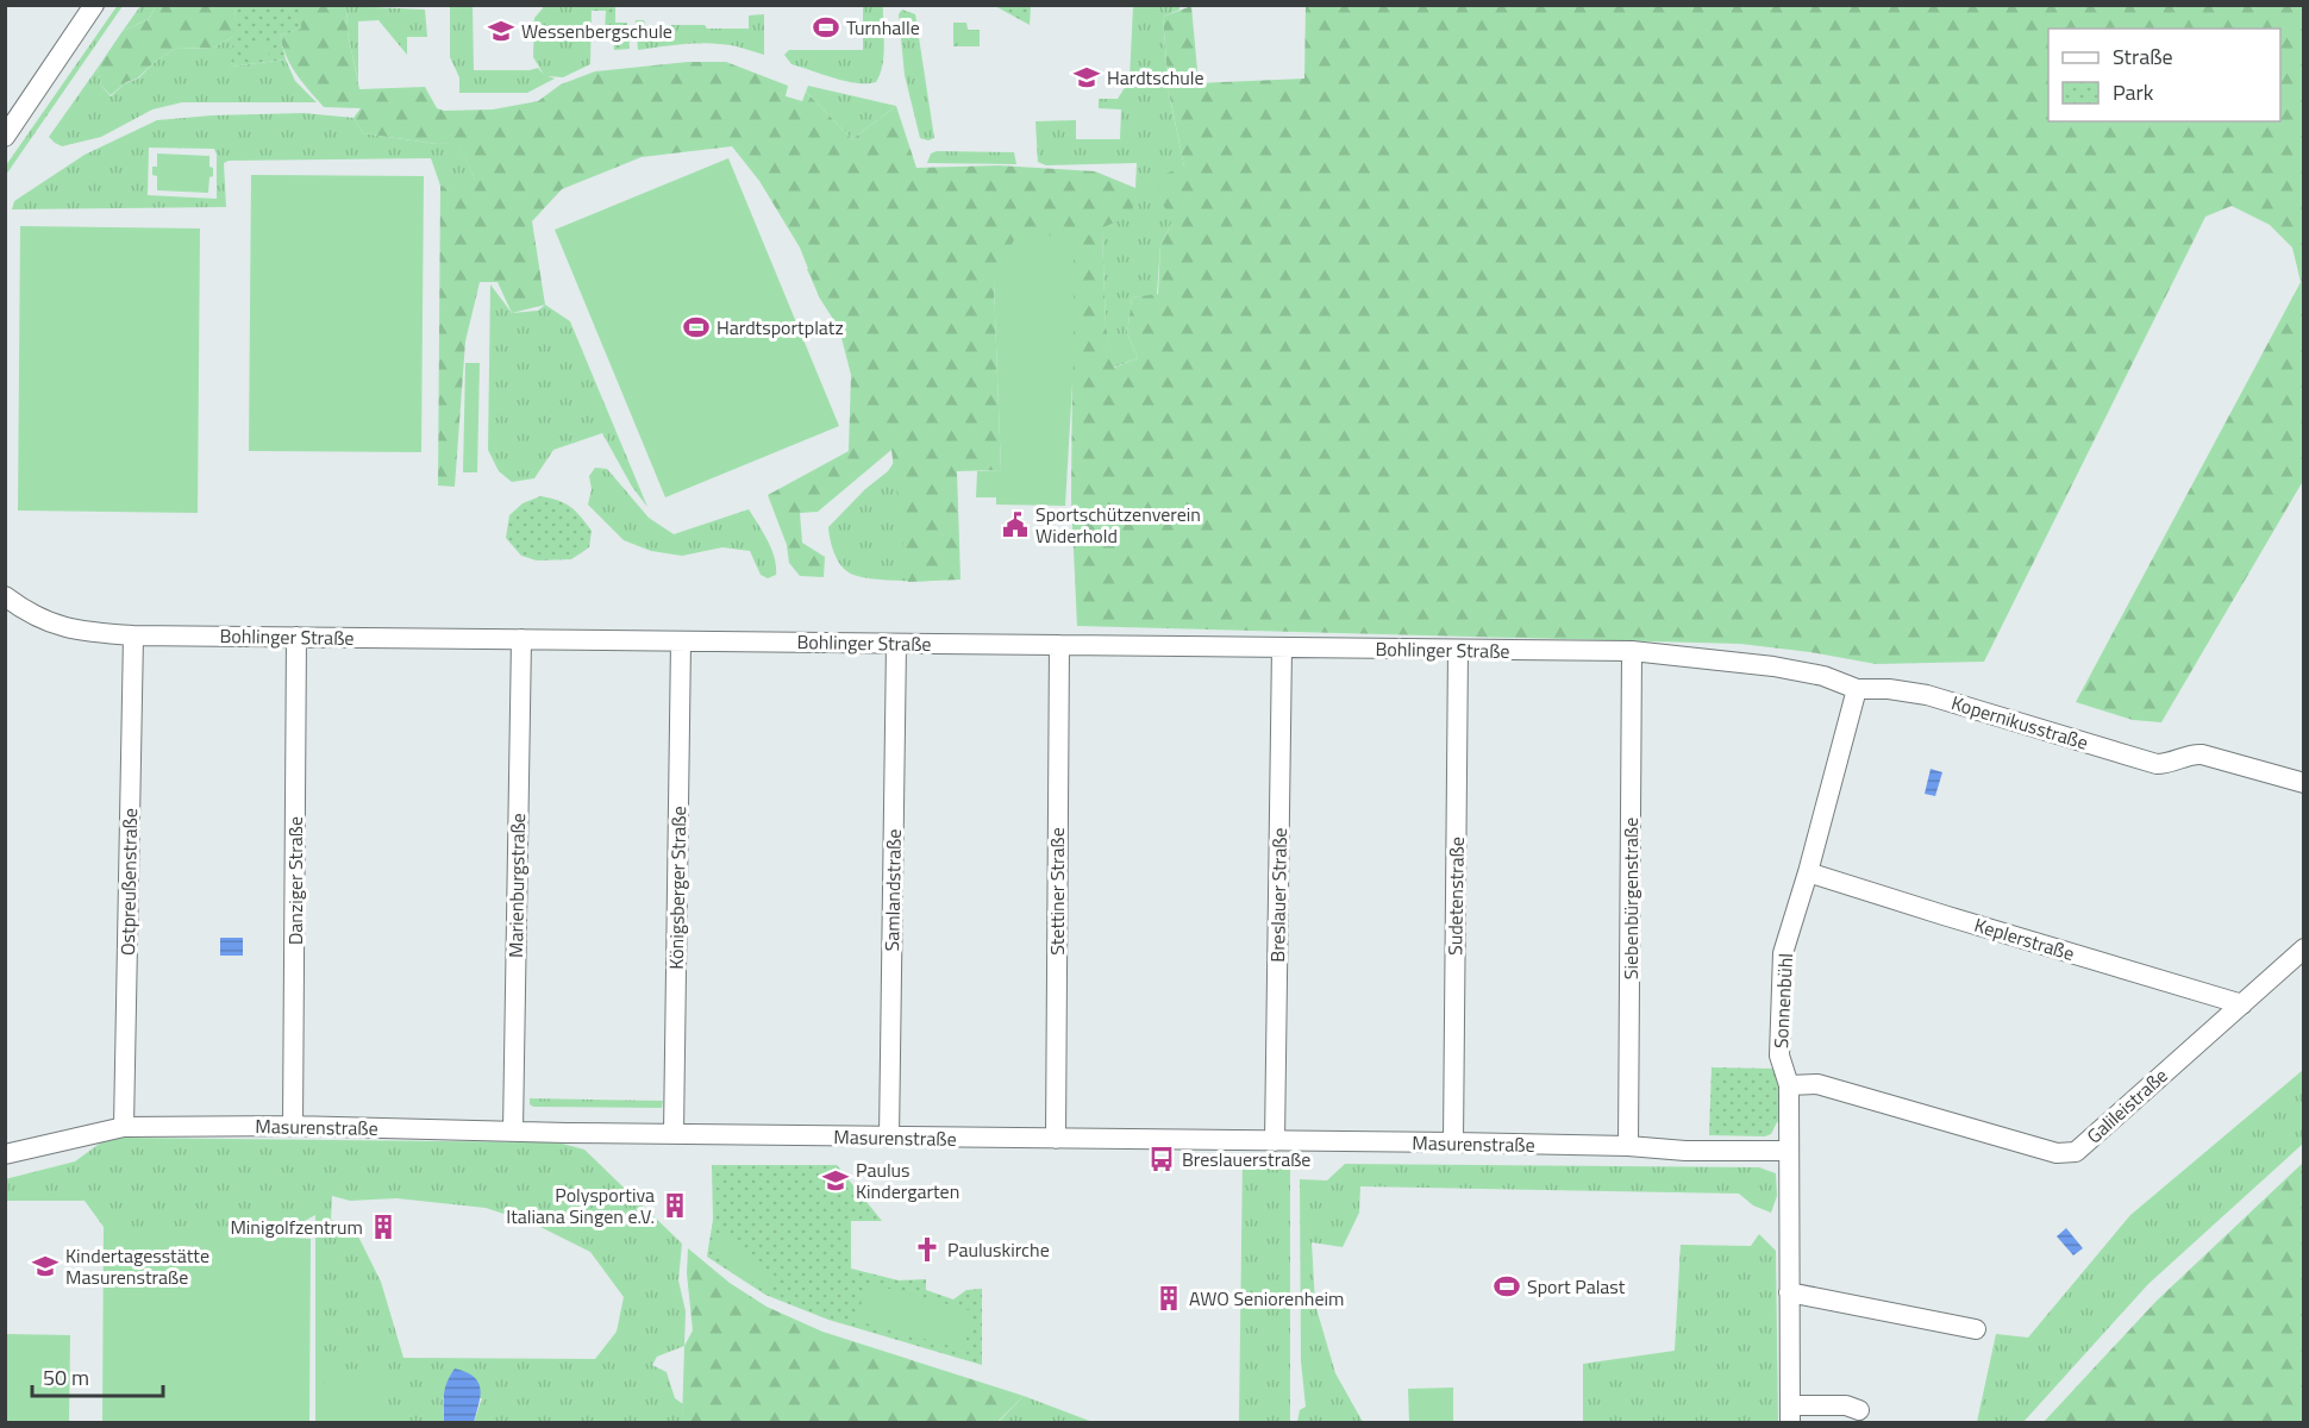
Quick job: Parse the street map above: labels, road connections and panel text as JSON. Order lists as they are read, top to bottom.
{
  "streets": {
    "street": [
      "Bohlinger Straße",
      "Kopernikusstraße",
      "Danziger Straße",
      "Ostpreußenstraße",
      "Marienburgstraße",
      "Königsberger Straße",
      "Samlandstraße",
      "Stettiner Straße",
      "Breslauer Straße",
      "Sudetenstraße",
      "Siebenbürgenstraße",
      "Keplerstraße",
      "Sonnenbühl",
      "Galileistraße",
      "Masurenstraße"
    ]
  },
  "crossings": [
    ["Bohlinger Straße", "Kopernikusstraße"],
    ["Bohlinger Straße", "Danziger Straße"],
    ["Bohlinger Straße", "Ostpreußenstraße"],
    ["Bohlinger Straße", "Marienburgstraße"],
    ["Bohlinger Straße", "Königsberger Straße"],
    ["Bohlinger Straße", "Samlandstraße"],
    ["Bohlinger Straße", "Stettiner Straße"],
    ["Bohlinger Straße", "Breslauer Straße"],
    ["Bohlinger Straße", "Sudetenstraße"],
    ["Bohlinger Straße", "Siebenbürgenstraße"],
    ["Kopernikusstraße", "Sonnenbühl"],
    ["Danziger Straße", "Masurenstraße"],
    ["Ostpreußenstraße", "Masurenstraße"],
    ["Marienburgstraße", "Masurenstraße"],
    ["Königsberger Straße", "Masurenstraße"],
    ["Samlandstraße", "Masurenstraße"],
    ["Stettiner Straße", "Masurenstraße"],
    ["Breslauer Straße", "Masurenstraße"],
    ["Sudetenstraße", "Masurenstraße"],
    ["Siebenbürgenstraße", "Masurenstraße"],
    ["Keplerstraße", "Sonnenbühl"],
    ["Keplerstraße", "Galileistraße"],
    ["Sonnenbühl", "Galileistraße"],
    ["Sonnenbühl", "Masurenstraße"]
  ],
  "places": {
    "sports": ["Turnhalle", "Hardtsportplatz", "Sport Palast"],
    "school or university": [
      "Wessenbergschule",
      "Hardtschule",
      "Paulus Kindergarten",
      "Kindertagesstätte Masurenstraße"
    ],
    "public building": ["Sportschützenverein Widerhold"],
    "bus stop": ["Breslauerstraße"],
    "building": ["Polysportiva Italiana Singen e.V.", "Minigolfzentrum", "AWO Seniorenheim"],
    "church": ["Pauluskirche"]
  },
  "legend": ["Straße", "Park"],
  "scale_bar": "50 m"
}
